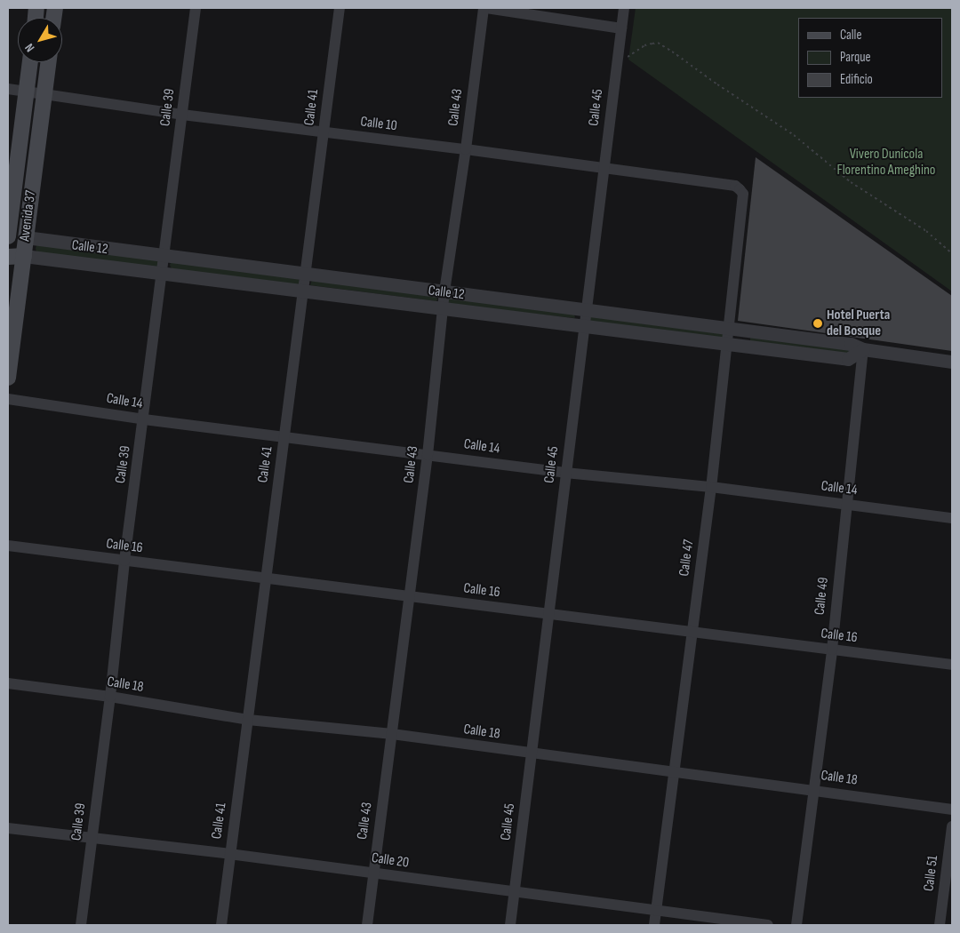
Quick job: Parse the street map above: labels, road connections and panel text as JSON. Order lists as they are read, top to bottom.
{
  "streets": {
    "main road": ["Avenida 37"],
    "street": [
      "Calle 39",
      "Calle 41",
      "Calle 43",
      "Calle 45",
      "Calle 10",
      "Calle 12",
      "Calle 14",
      "Calle 16",
      "Calle 47",
      "Calle 49",
      "Calle 18",
      "Calle 20",
      "Calle 51"
    ]
  },
  "crossings": [
    ["Calle 39", "Calle 10"],
    ["Calle 39", "Calle 12"],
    ["Calle 39", "Calle 14"],
    ["Calle 39", "Calle 16"],
    ["Calle 39", "Calle 18"],
    ["Calle 39", "Calle 20"],
    ["Calle 41", "Calle 10"],
    ["Calle 41", "Calle 12"],
    ["Calle 41", "Calle 14"],
    ["Calle 41", "Calle 16"],
    ["Calle 41", "Calle 18"],
    ["Calle 41", "Calle 20"],
    ["Calle 43", "Calle 10"],
    ["Calle 43", "Calle 12"],
    ["Calle 43", "Calle 14"],
    ["Calle 43", "Calle 16"],
    ["Calle 43", "Calle 18"],
    ["Calle 43", "Calle 20"],
    ["Calle 45", "Calle 10"],
    ["Calle 45", "Calle 12"],
    ["Calle 45", "Calle 14"],
    ["Calle 45", "Calle 16"],
    ["Calle 45", "Calle 18"],
    ["Calle 45", "Calle 20"],
    ["Calle 10", "Avenida 37"],
    ["Calle 10", "Calle 47"],
    ["Avenida 37", "Calle 12"],
    ["Calle 12", "Calle 47"],
    ["Calle 12", "Calle 49"],
    ["Calle 14", "Calle 47"],
    ["Calle 14", "Calle 49"],
    ["Calle 16", "Calle 47"],
    ["Calle 16", "Calle 49"],
    ["Calle 47", "Calle 18"],
    ["Calle 47", "Calle 20"],
    ["Calle 49", "Calle 18"]
  ],
  "parks": ["Vivero Dunícola Florentino Ameghino"],
  "places": ["Hotel Puerta del Bosque"],
  "legend": ["Calle", "Parque", "Edificio"],
  "north": "bottom left"
}
